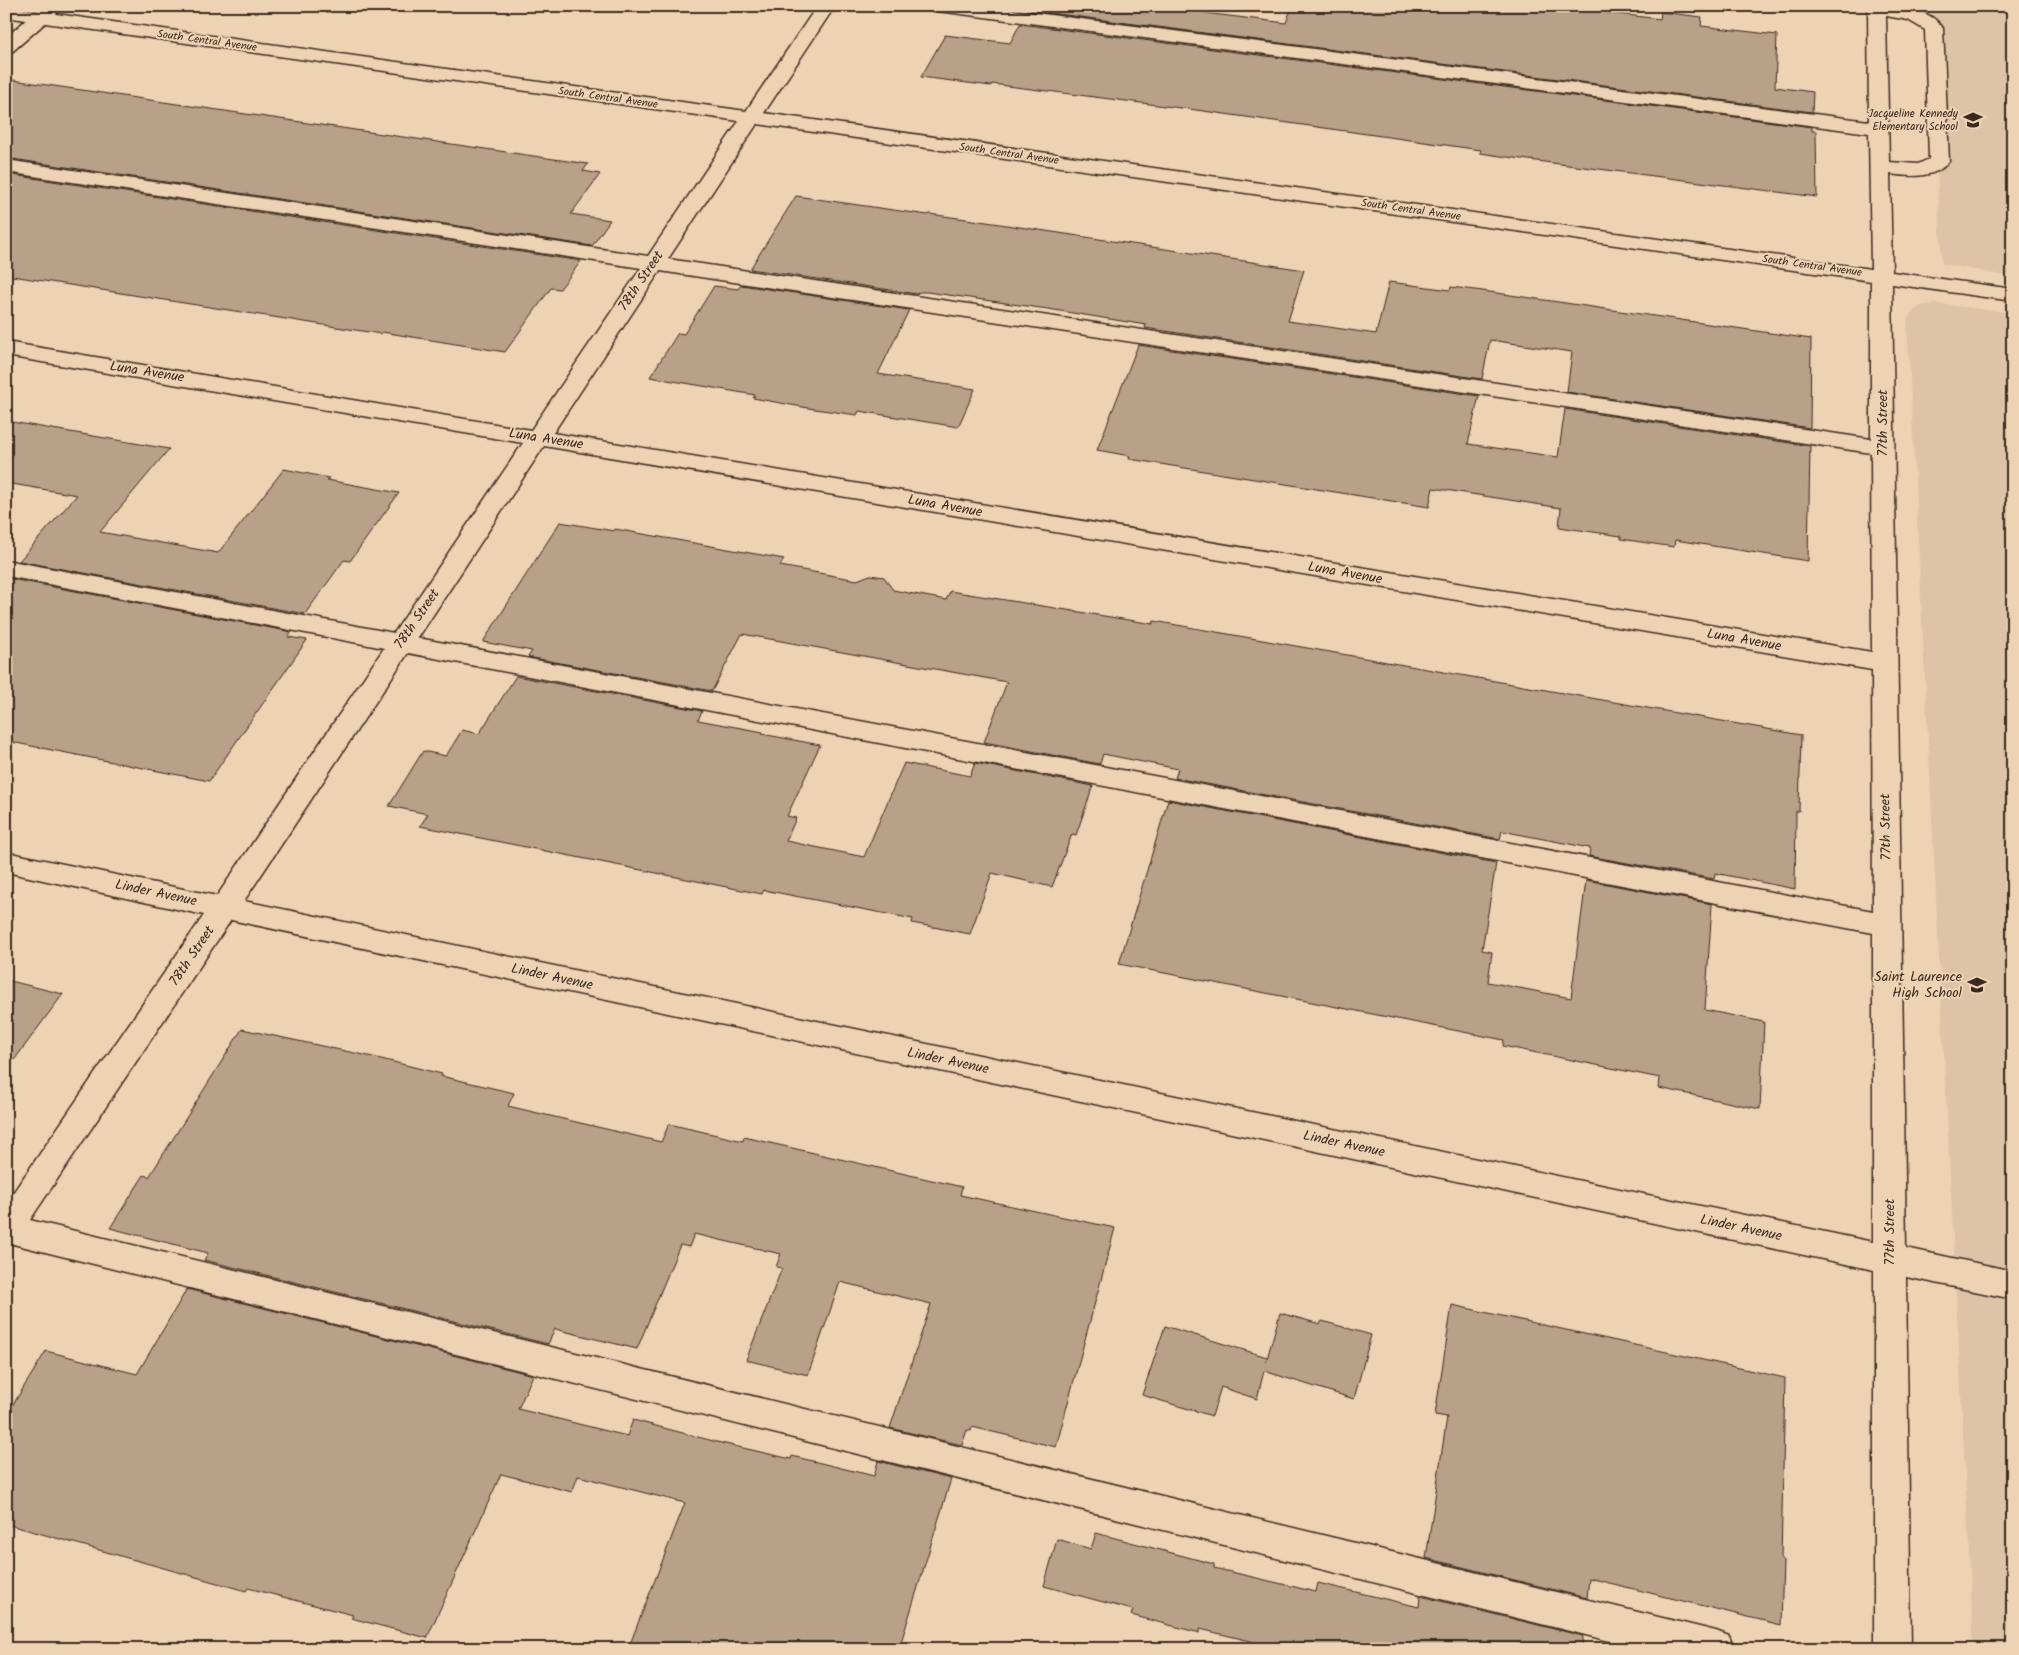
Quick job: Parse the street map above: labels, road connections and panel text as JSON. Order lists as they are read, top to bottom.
{
  "streets": {
    "street": [
      "South Central Avenue",
      "78th Street",
      "Luna Avenue",
      "77th Street",
      "Linder Avenue"
    ]
  },
  "crossings": [
    ["South Central Avenue", "78th Street"],
    ["South Central Avenue", "77th Street"],
    ["78th Street", "Luna Avenue"],
    ["78th Street", "Linder Avenue"],
    ["Luna Avenue", "77th Street"],
    ["77th Street", "Linder Avenue"]
  ],
  "places": {
    "school or university": ["Jacqueline Kennedy Elementary School", "Saint Laurence High School"]
  }
}
